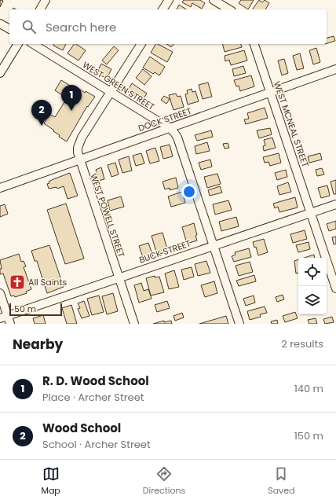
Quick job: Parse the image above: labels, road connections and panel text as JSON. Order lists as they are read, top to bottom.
{
  "streets": {
    "street": [
      "WEST GREEN STREET",
      "DOCK STREET",
      "WEST MCNEAL STREET",
      "WEST POWELL STREET",
      "BUCK STREET"
    ]
  },
  "crossings": [
    ["WEST GREEN STREET", "DOCK STREET"],
    ["DOCK STREET", "WEST MCNEAL STREET"],
    ["DOCK STREET", "WEST POWELL STREET"],
    ["WEST MCNEAL STREET", "BUCK STREET"],
    ["WEST POWELL STREET", "BUCK STREET"]
  ],
  "places": {
    "church": ["All Saints"]
  },
  "scale_bar": "50 m",
  "page": {
    "search": "Search here",
    "pins": ["1", "2"],
    "scale": "50 m",
    "heading": ["Nearby", "2 results"],
    "list": [
      {
        "mark": "1",
        "name": "R. D. Wood School",
        "note": "Place · Archer Street",
        "value": "140 m"
      },
      {
        "mark": "2",
        "name": "Wood School",
        "note": "School · Archer Street",
        "value": "150 m"
      }
    ],
    "nav": ["Map", "Directions", "Saved"]
  }
}
